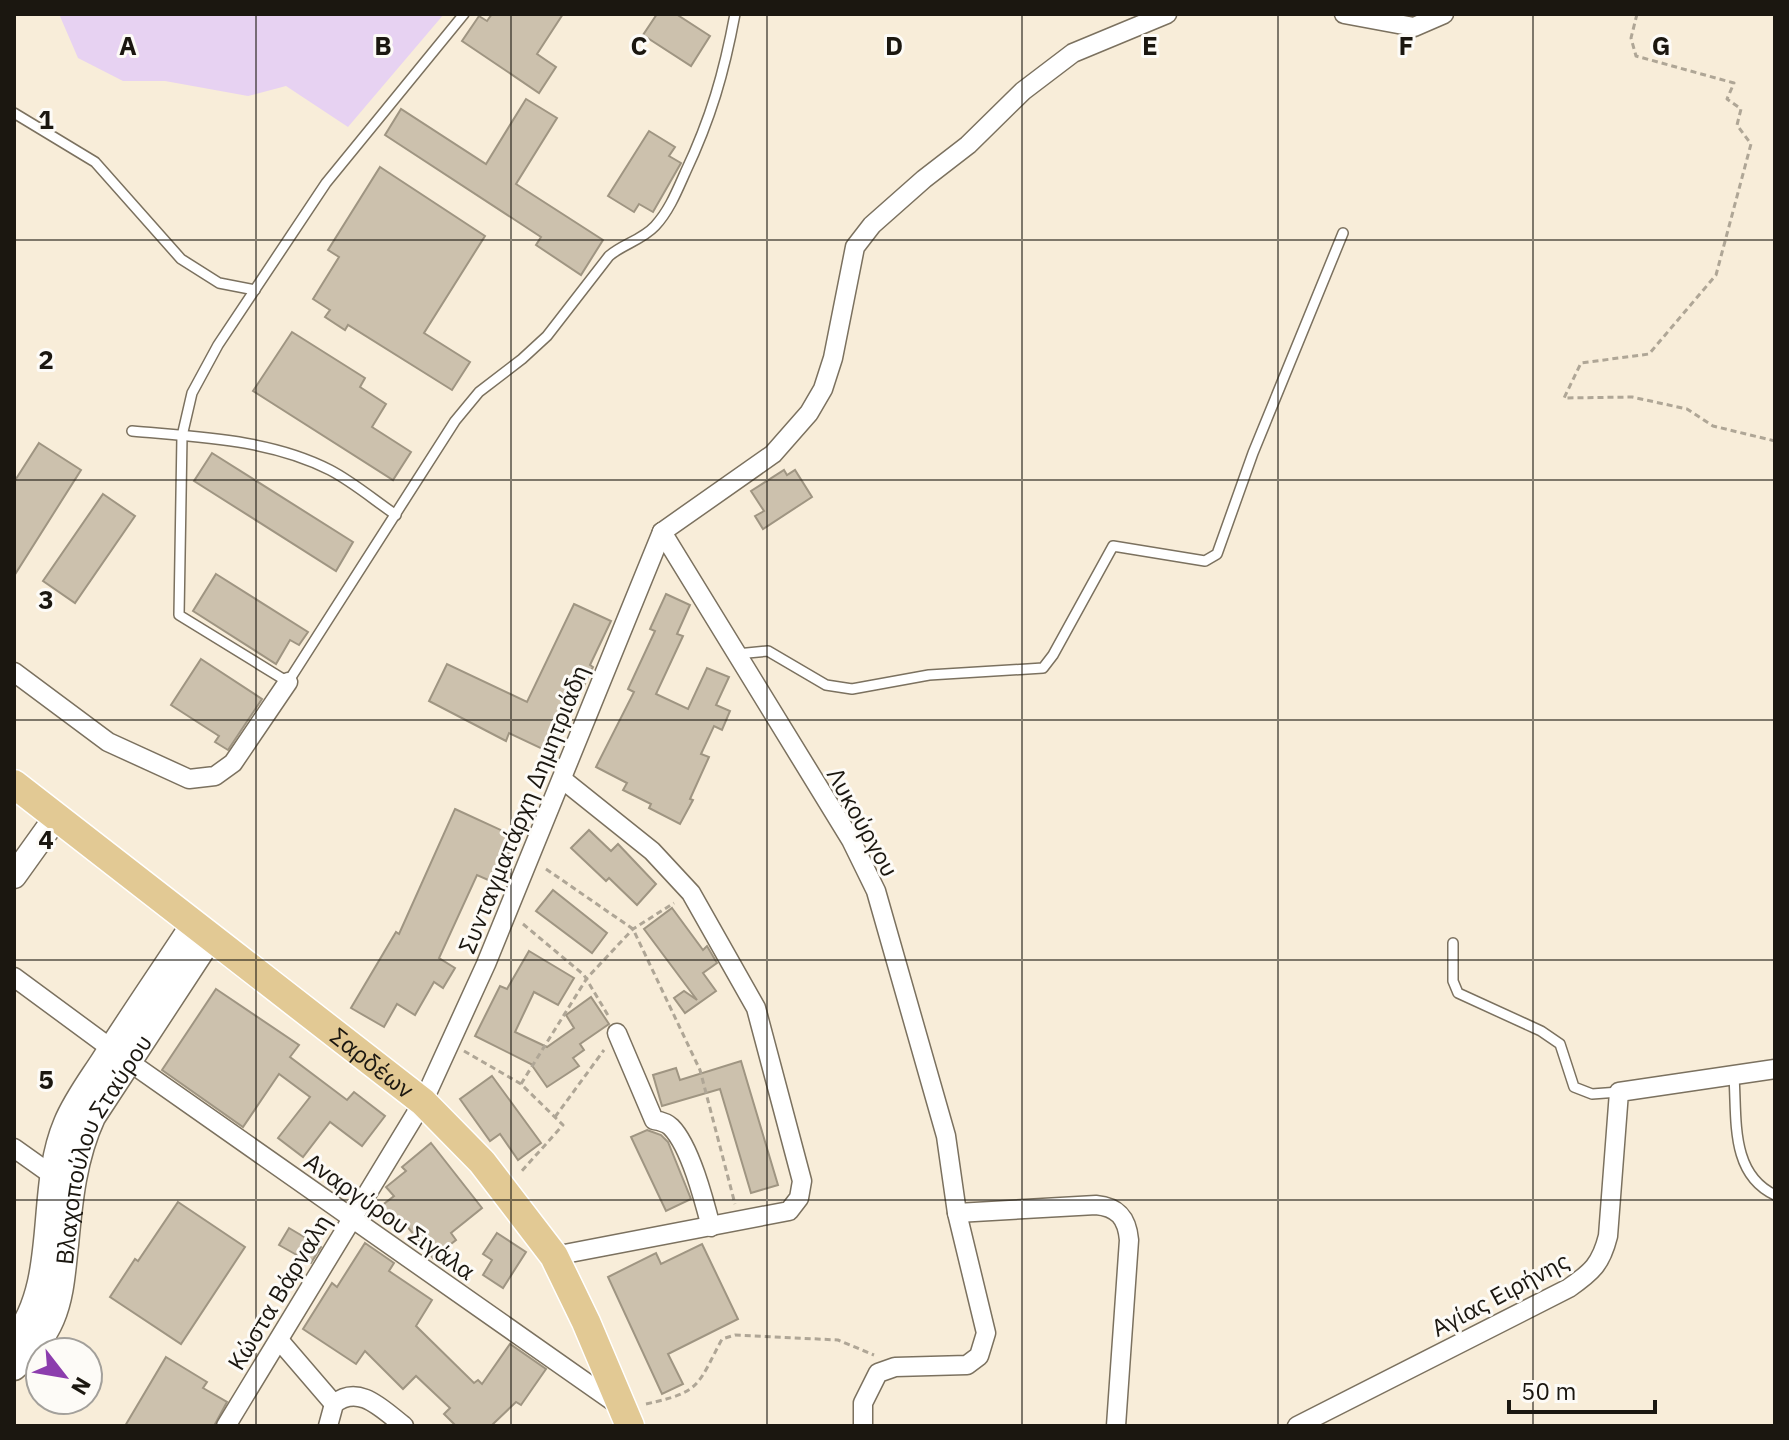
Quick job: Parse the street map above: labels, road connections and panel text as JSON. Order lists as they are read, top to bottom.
{
  "streets": {
    "main road": ["Σαρδέων"],
    "street": [
      "Συνταγματάρχη Δημητριάδη",
      "Λυκούργου",
      "Βλαχοπούλου Σταύρου",
      "Αναργύρου Σιγάλα",
      "Κώστα Βάρναλη",
      "Αγίας Ειρήνης"
    ]
  },
  "crossings": [
    ["Συνταγματάρχη Δημητριάδη", "Λυκούργου"],
    ["Συνταγματάρχη Δημητριάδη", "Σαρδέων"],
    ["Συνταγματάρχη Δημητριάδη", "Κώστα Βάρναλη"],
    ["Σαρδέων", "Βλαχοπούλου Σταύρου"],
    ["Σαρδέων", "Αναργύρου Σιγάλα"],
    ["Σαρδέων", "Κώστα Βάρναλη"],
    ["Βλαχοπούλου Σταύρου", "Αναργύρου Σιγάλα"],
    ["Αναργύρου Σιγάλα", "Κώστα Βάρναλη"]
  ],
  "scale_bar": "50 m",
  "north": "bottom right",
  "grid": {
    "columns": [
      "A",
      "B",
      "C",
      "D",
      "E",
      "F",
      "G"
    ],
    "rows": [
      "1",
      "2",
      "3",
      "4",
      "5"
    ]
  }
}
